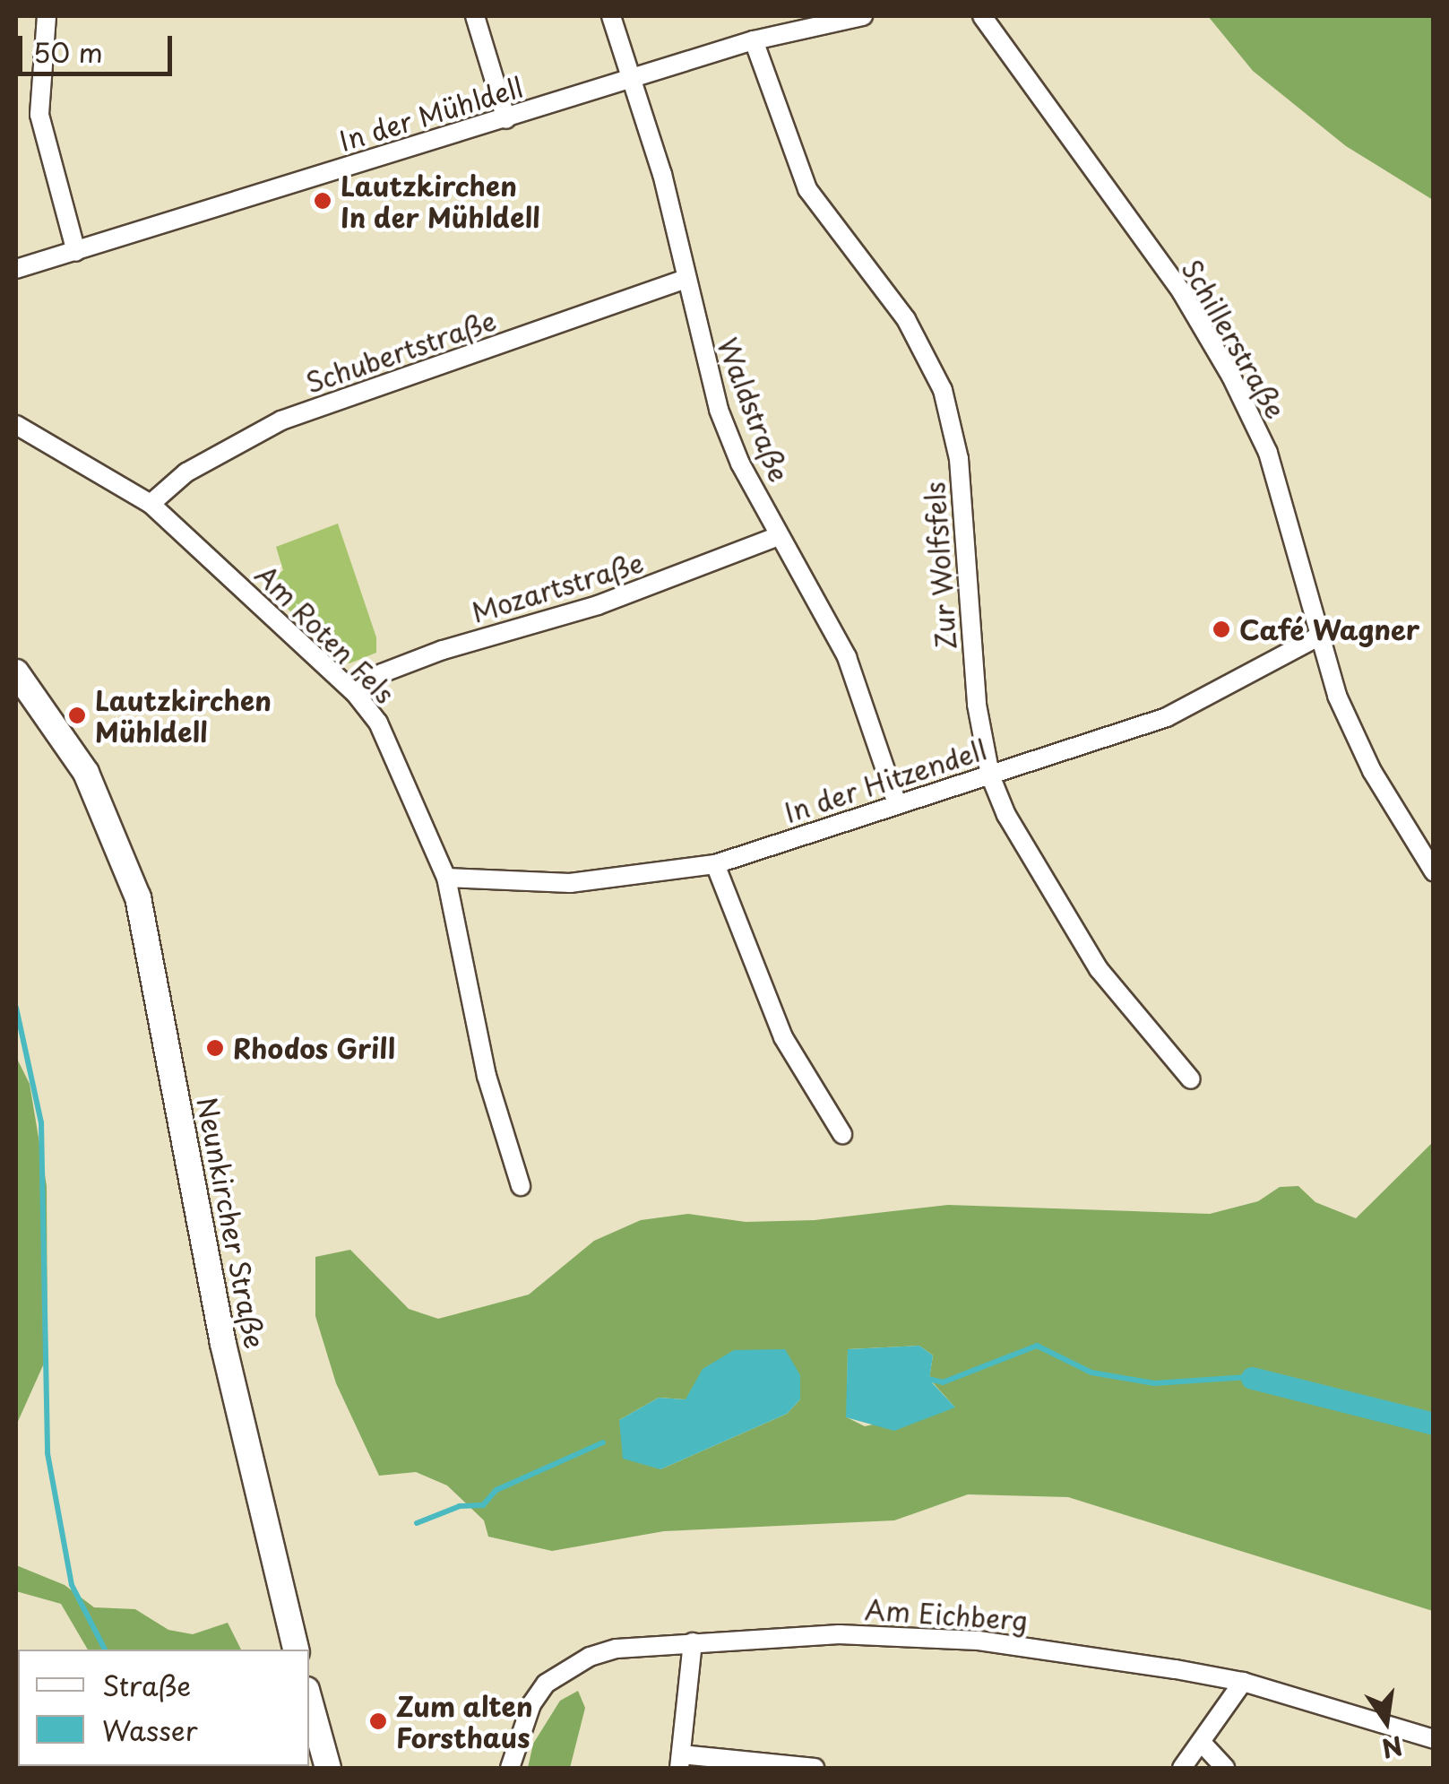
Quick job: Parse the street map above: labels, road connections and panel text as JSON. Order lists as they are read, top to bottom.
{
  "streets": {
    "main road": ["Neunkircher Straße"],
    "street": [
      "In der Mühldell",
      "Schillerstraße",
      "Schubertstraße",
      "Waldstraße",
      "Zur Wolfsfels",
      "Mozartstraße",
      "Am Roten Fels",
      "In der Hitzendell",
      "Am Eichberg"
    ]
  },
  "crossings": [
    ["In der Mühldell", "Waldstraße"],
    ["In der Mühldell", "Zur Wolfsfels"],
    ["Schillerstraße", "In der Hitzendell"],
    ["Schubertstraße", "Waldstraße"],
    ["Schubertstraße", "Am Roten Fels"],
    ["Waldstraße", "Mozartstraße"],
    ["Waldstraße", "In der Hitzendell"],
    ["Zur Wolfsfels", "In der Hitzendell"],
    ["Mozartstraße", "Am Roten Fels"],
    ["Am Roten Fels", "In der Hitzendell"]
  ],
  "places": [
    "Lautzkirchen In der Mühldell",
    "Café Wagner",
    "Lautzkirchen Mühldell",
    "Rhodos Grill",
    "Zum alten Forsthaus"
  ],
  "legend": ["Straße", "Wasser"],
  "scale_bar": "50 m",
  "north": "bottom"
}
